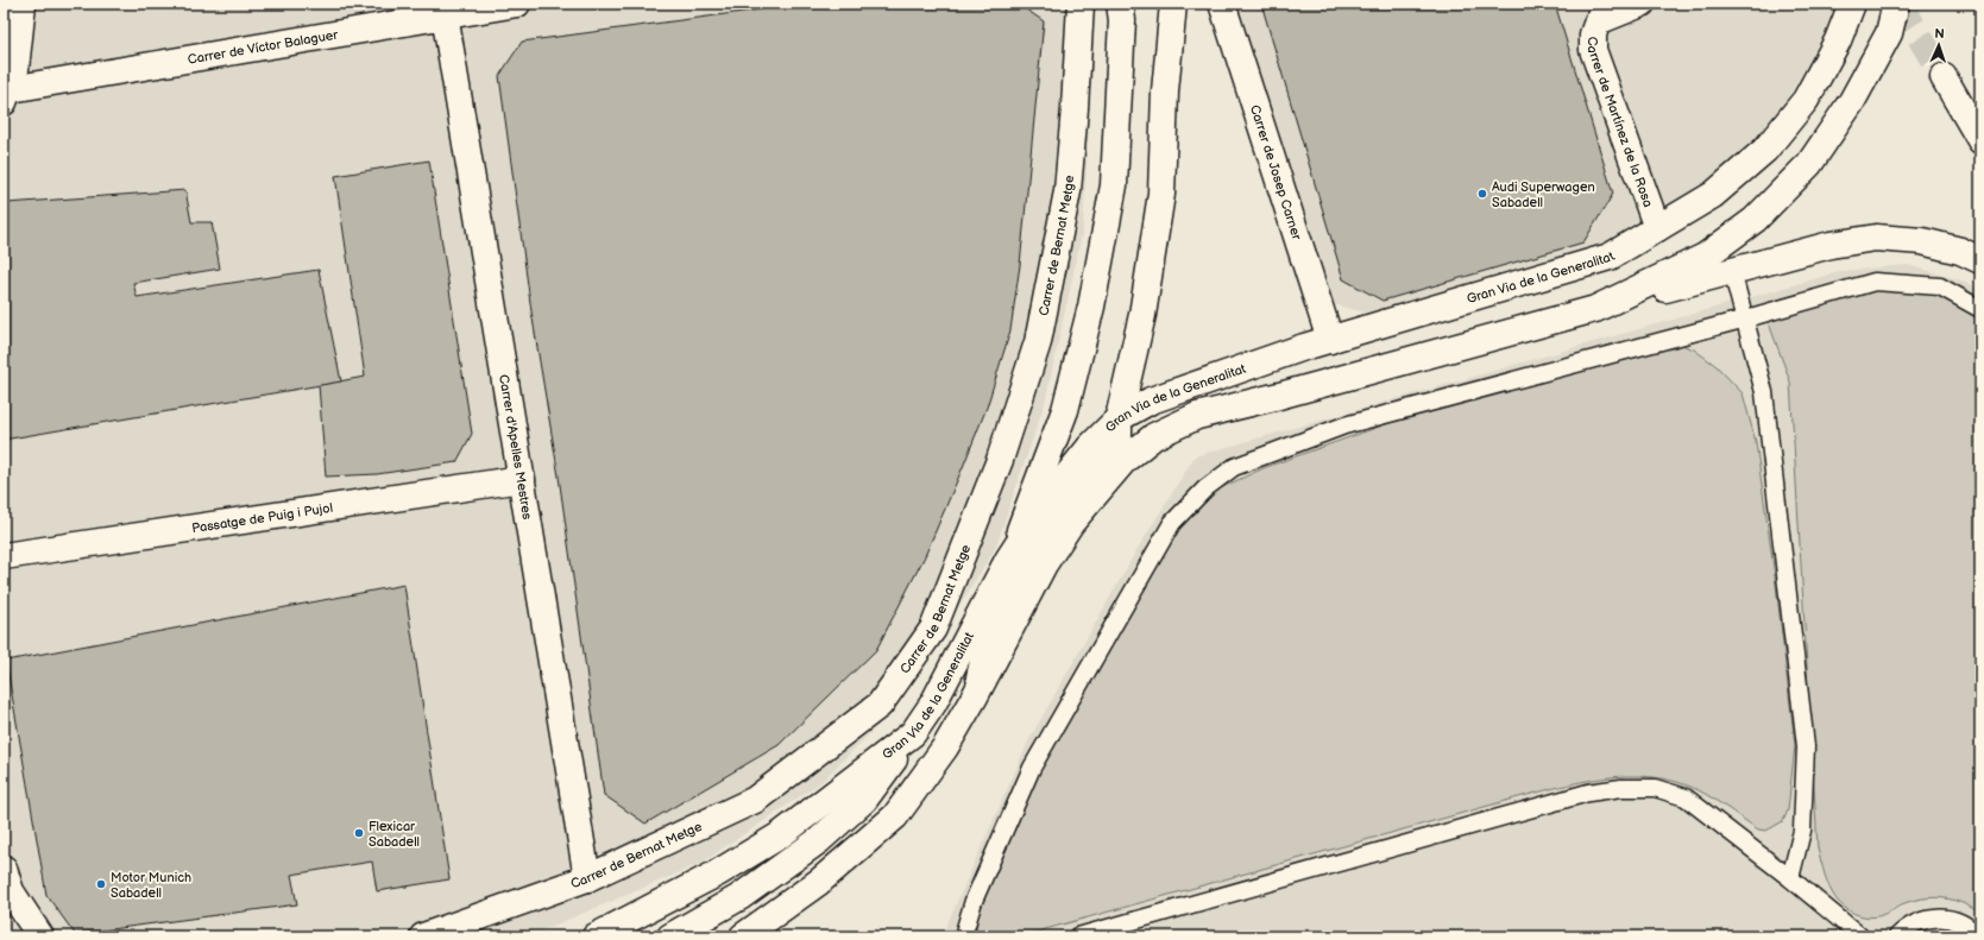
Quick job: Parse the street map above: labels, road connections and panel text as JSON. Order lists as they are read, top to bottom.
{
  "streets": {
    "street": [
      "Carrer de Víctor Balaguer",
      "Carrer de Martínez de la Rosa",
      "Carrer de Josep Carner",
      "Carrer de Bernat Metge",
      "Gran Via de la Generalitat",
      "Carrer d'Apelles Mestres",
      "Passatge de Puig i Pujol"
    ]
  },
  "crossings": [
    ["Carrer de Víctor Balaguer", "Carrer d'Apelles Mestres"],
    ["Carrer de Martínez de la Rosa", "Gran Via de la Generalitat"],
    ["Carrer de Josep Carner", "Gran Via de la Generalitat"],
    ["Carrer de Bernat Metge", "Carrer d'Apelles Mestres"],
    ["Carrer d'Apelles Mestres", "Passatge de Puig i Pujol"]
  ],
  "places": ["Audi Superwagen Sabadell", "Flexicar Sabadell", "Motor Munich Sabadell"],
  "north": "top"
}
